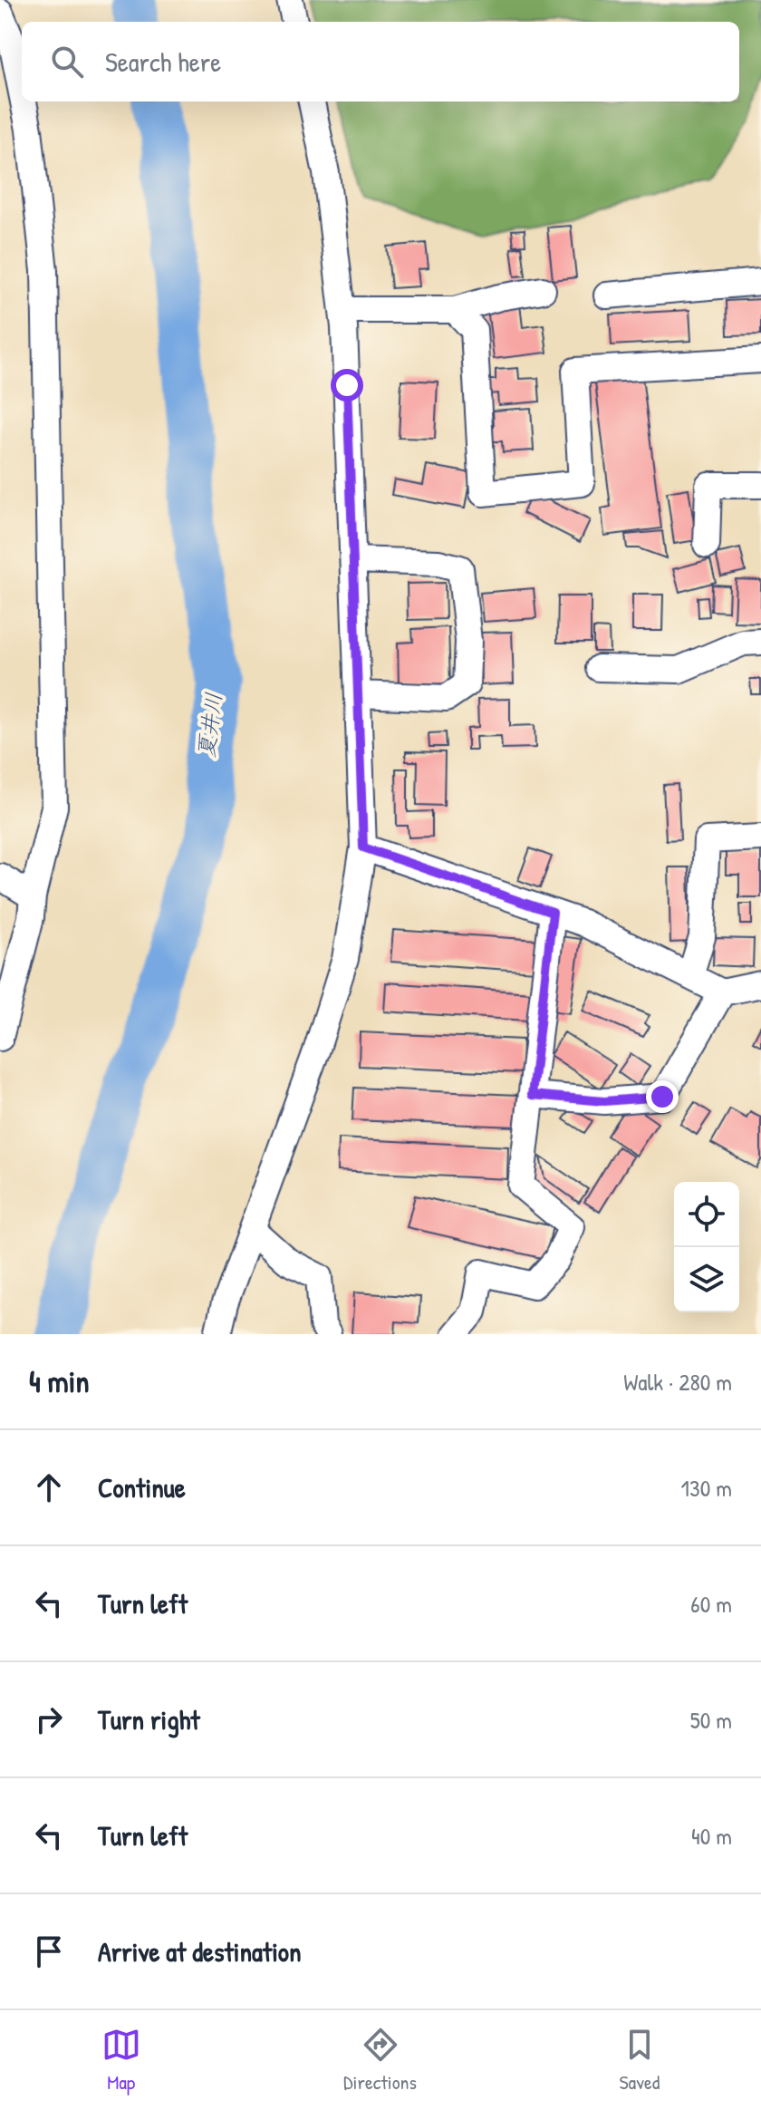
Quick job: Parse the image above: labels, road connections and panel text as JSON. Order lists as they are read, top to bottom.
{
  "water": ["夏井川"],
  "page": {
    "search": "Search here",
    "heading": ["4 min", "Walk · 280 m"],
    "list": [
      ["Continue", "130 m"],
      ["Turn left", "60 m"],
      ["Turn right", "50 m"],
      ["Turn left", "40 m"],
      "Arrive at destination"
    ],
    "nav": ["Map", "Directions", "Saved"]
  }
}
